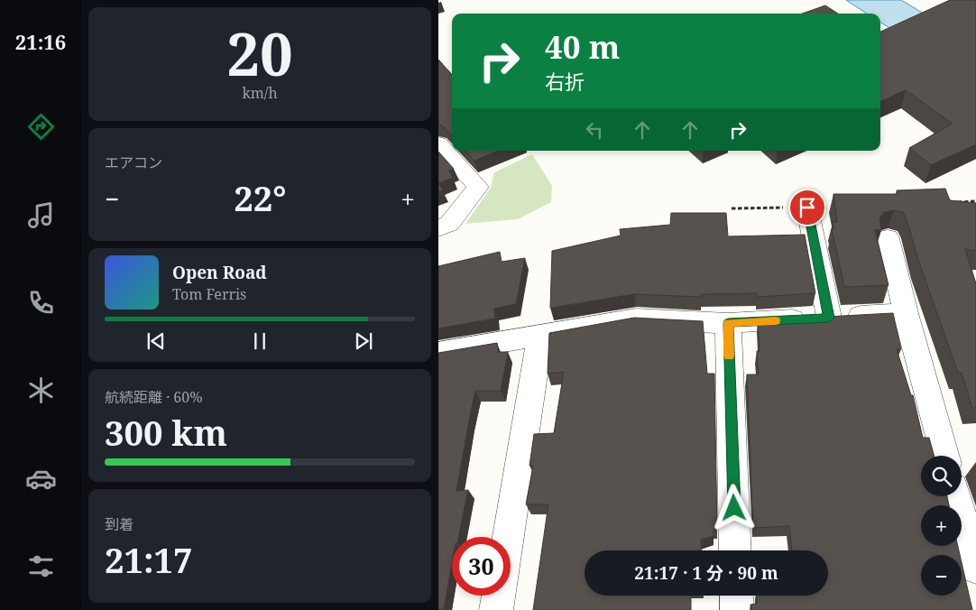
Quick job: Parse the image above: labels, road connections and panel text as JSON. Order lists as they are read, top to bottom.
{
  "page": {
    "tabs": "21:16",
    "tile": [
      ["20", "km/h"],
      "エアコン",
      ["航続距離 · 60%", "300 km"],
      ["到着", "21:17"]
    ],
    "turn": ["40 m", "右折"],
    "heat": ["−", "22°", "+"],
    "song": ["Open Road", "Tom Ferris"],
    "map_buttons": ["+", "−"],
    "limit": "30",
    "trip": "21:17 · 1 分 · 90 m"
  }
}
